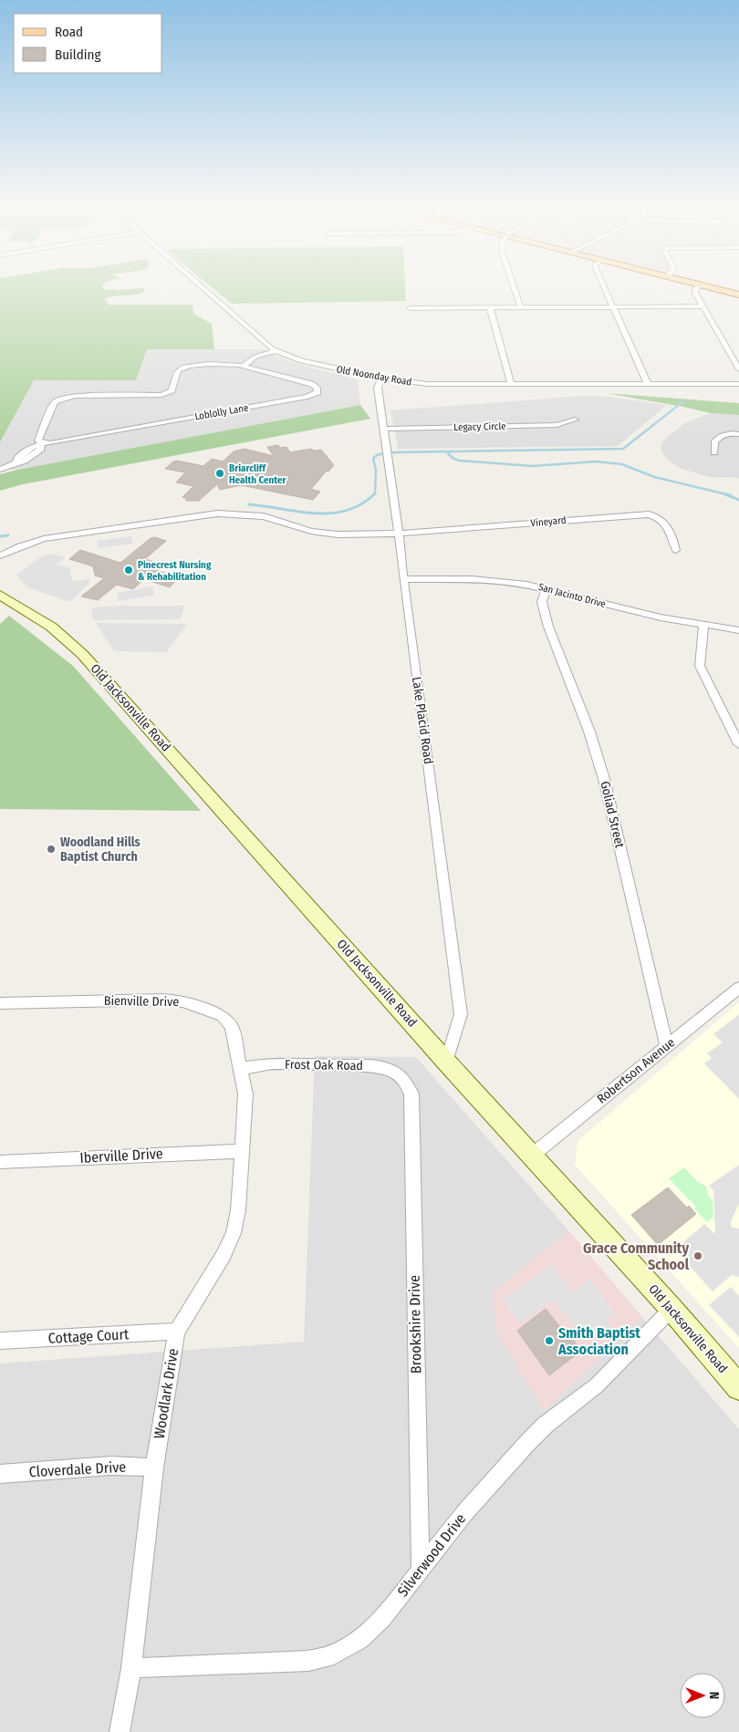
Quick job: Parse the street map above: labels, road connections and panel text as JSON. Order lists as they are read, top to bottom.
{
  "streets": {
    "main road": ["Old Jacksonville Road"],
    "street": [
      "Old Noonday Road",
      "Loblolly Lane",
      "Legacy Circle",
      "Vineyard",
      "San Jacinto Drive",
      "Lake Placid Road",
      "Goliad Street",
      "Bienville Drive",
      "Frost Oak Road",
      "Robertson Avenue",
      "Iberville Drive",
      "Brookshire Drive",
      "Cottage Court",
      "Woodlark Drive",
      "Cloverdale Drive",
      "Silverwood Drive"
    ]
  },
  "crossings": [
    ["Old Noonday Road", "Lake Placid Road"],
    ["Legacy Circle", "Lake Placid Road"],
    ["Vineyard", "Lake Placid Road"],
    ["San Jacinto Drive", "Lake Placid Road"],
    ["San Jacinto Drive", "Goliad Street"],
    ["Old Jacksonville Road", "Lake Placid Road"],
    ["Old Jacksonville Road", "Robertson Avenue"],
    ["Old Jacksonville Road", "Silverwood Drive"],
    ["Goliad Street", "Robertson Avenue"],
    ["Bienville Drive", "Frost Oak Road"],
    ["Bienville Drive", "Woodlark Drive"],
    ["Frost Oak Road", "Brookshire Drive"],
    ["Frost Oak Road", "Woodlark Drive"],
    ["Iberville Drive", "Woodlark Drive"],
    ["Brookshire Drive", "Silverwood Drive"],
    ["Cottage Court", "Woodlark Drive"],
    ["Woodlark Drive", "Cloverdale Drive"],
    ["Woodlark Drive", "Silverwood Drive"]
  ],
  "places": [
    "Briarcliff Health Center",
    "Pinecrest Nursing & Rehabilitation",
    "Woodland Hills Baptist Church",
    "Grace Community School",
    "Smith Baptist Association"
  ],
  "legend": ["Road", "Building"],
  "north": "right"
}
